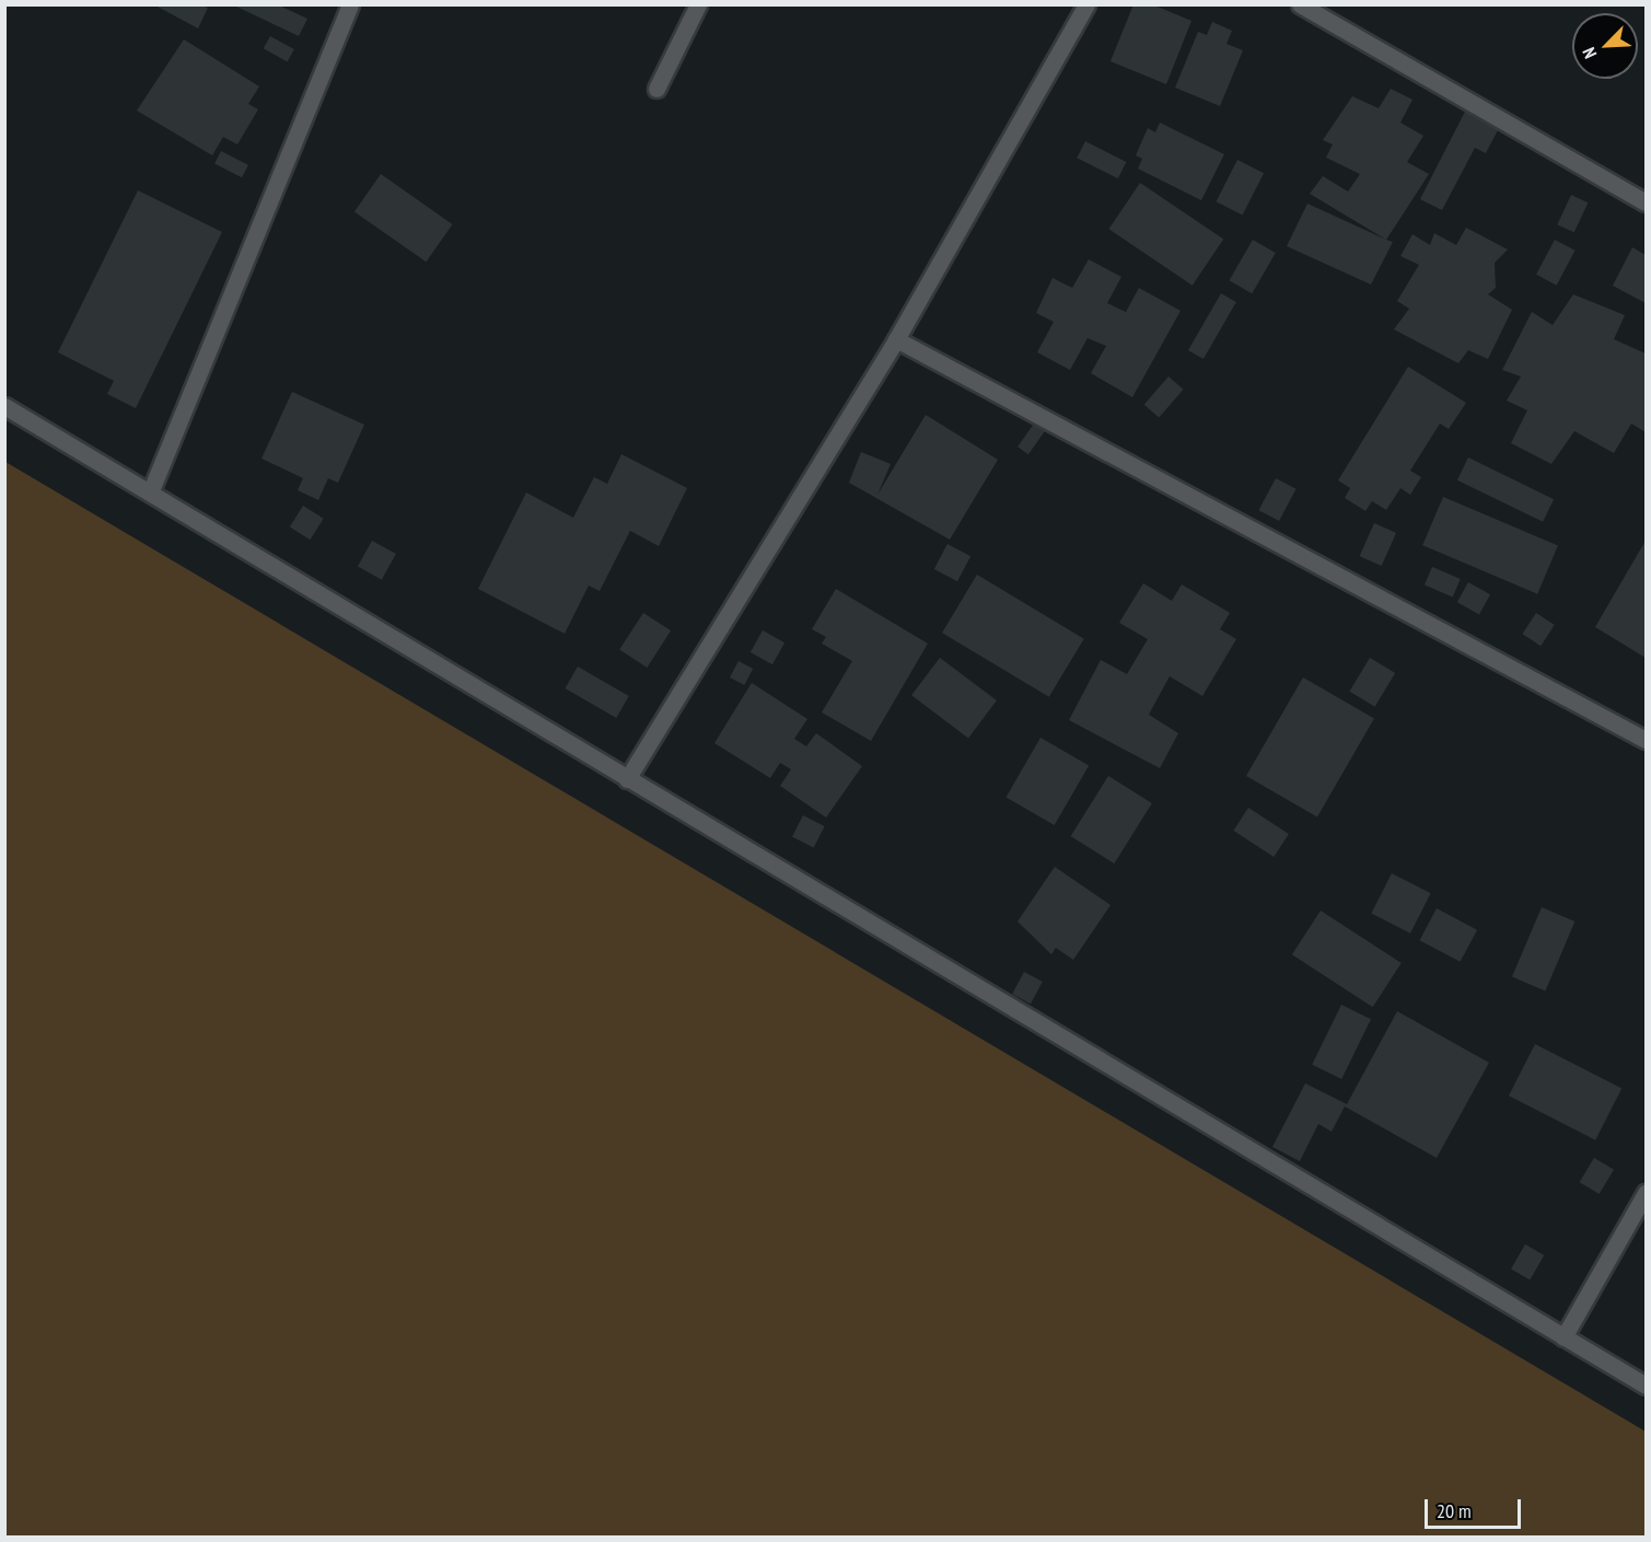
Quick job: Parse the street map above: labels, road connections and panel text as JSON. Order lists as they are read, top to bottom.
{
  "scale_bar": "20 m",
  "north": "bottom left"
}
